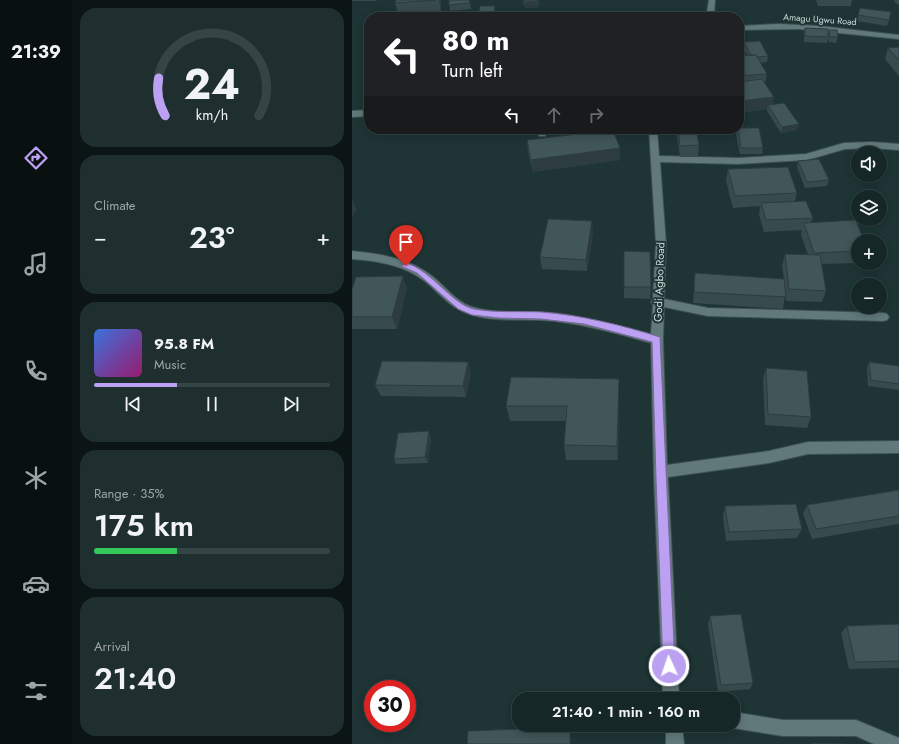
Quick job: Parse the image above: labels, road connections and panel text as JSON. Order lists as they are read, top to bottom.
{
  "streets": {
    "street": ["Amagu Ugwu Road", "Godi Agbo Road"]
  },
  "page": {
    "tabs": "21:39",
    "turn": ["80 m", "Turn left"],
    "map_buttons": ["+", "−"],
    "tile": [
      "Climate",
      ["Range · 35%", "175 km"],
      ["Arrival", "21:40"]
    ],
    "heat": ["−", "23°", "+"],
    "song": ["95.8 FM", "Music"],
    "limit": "30",
    "trip": "21:40 · 1 min · 160 m",
    "gauge": ["24", "km/h"]
  }
}
